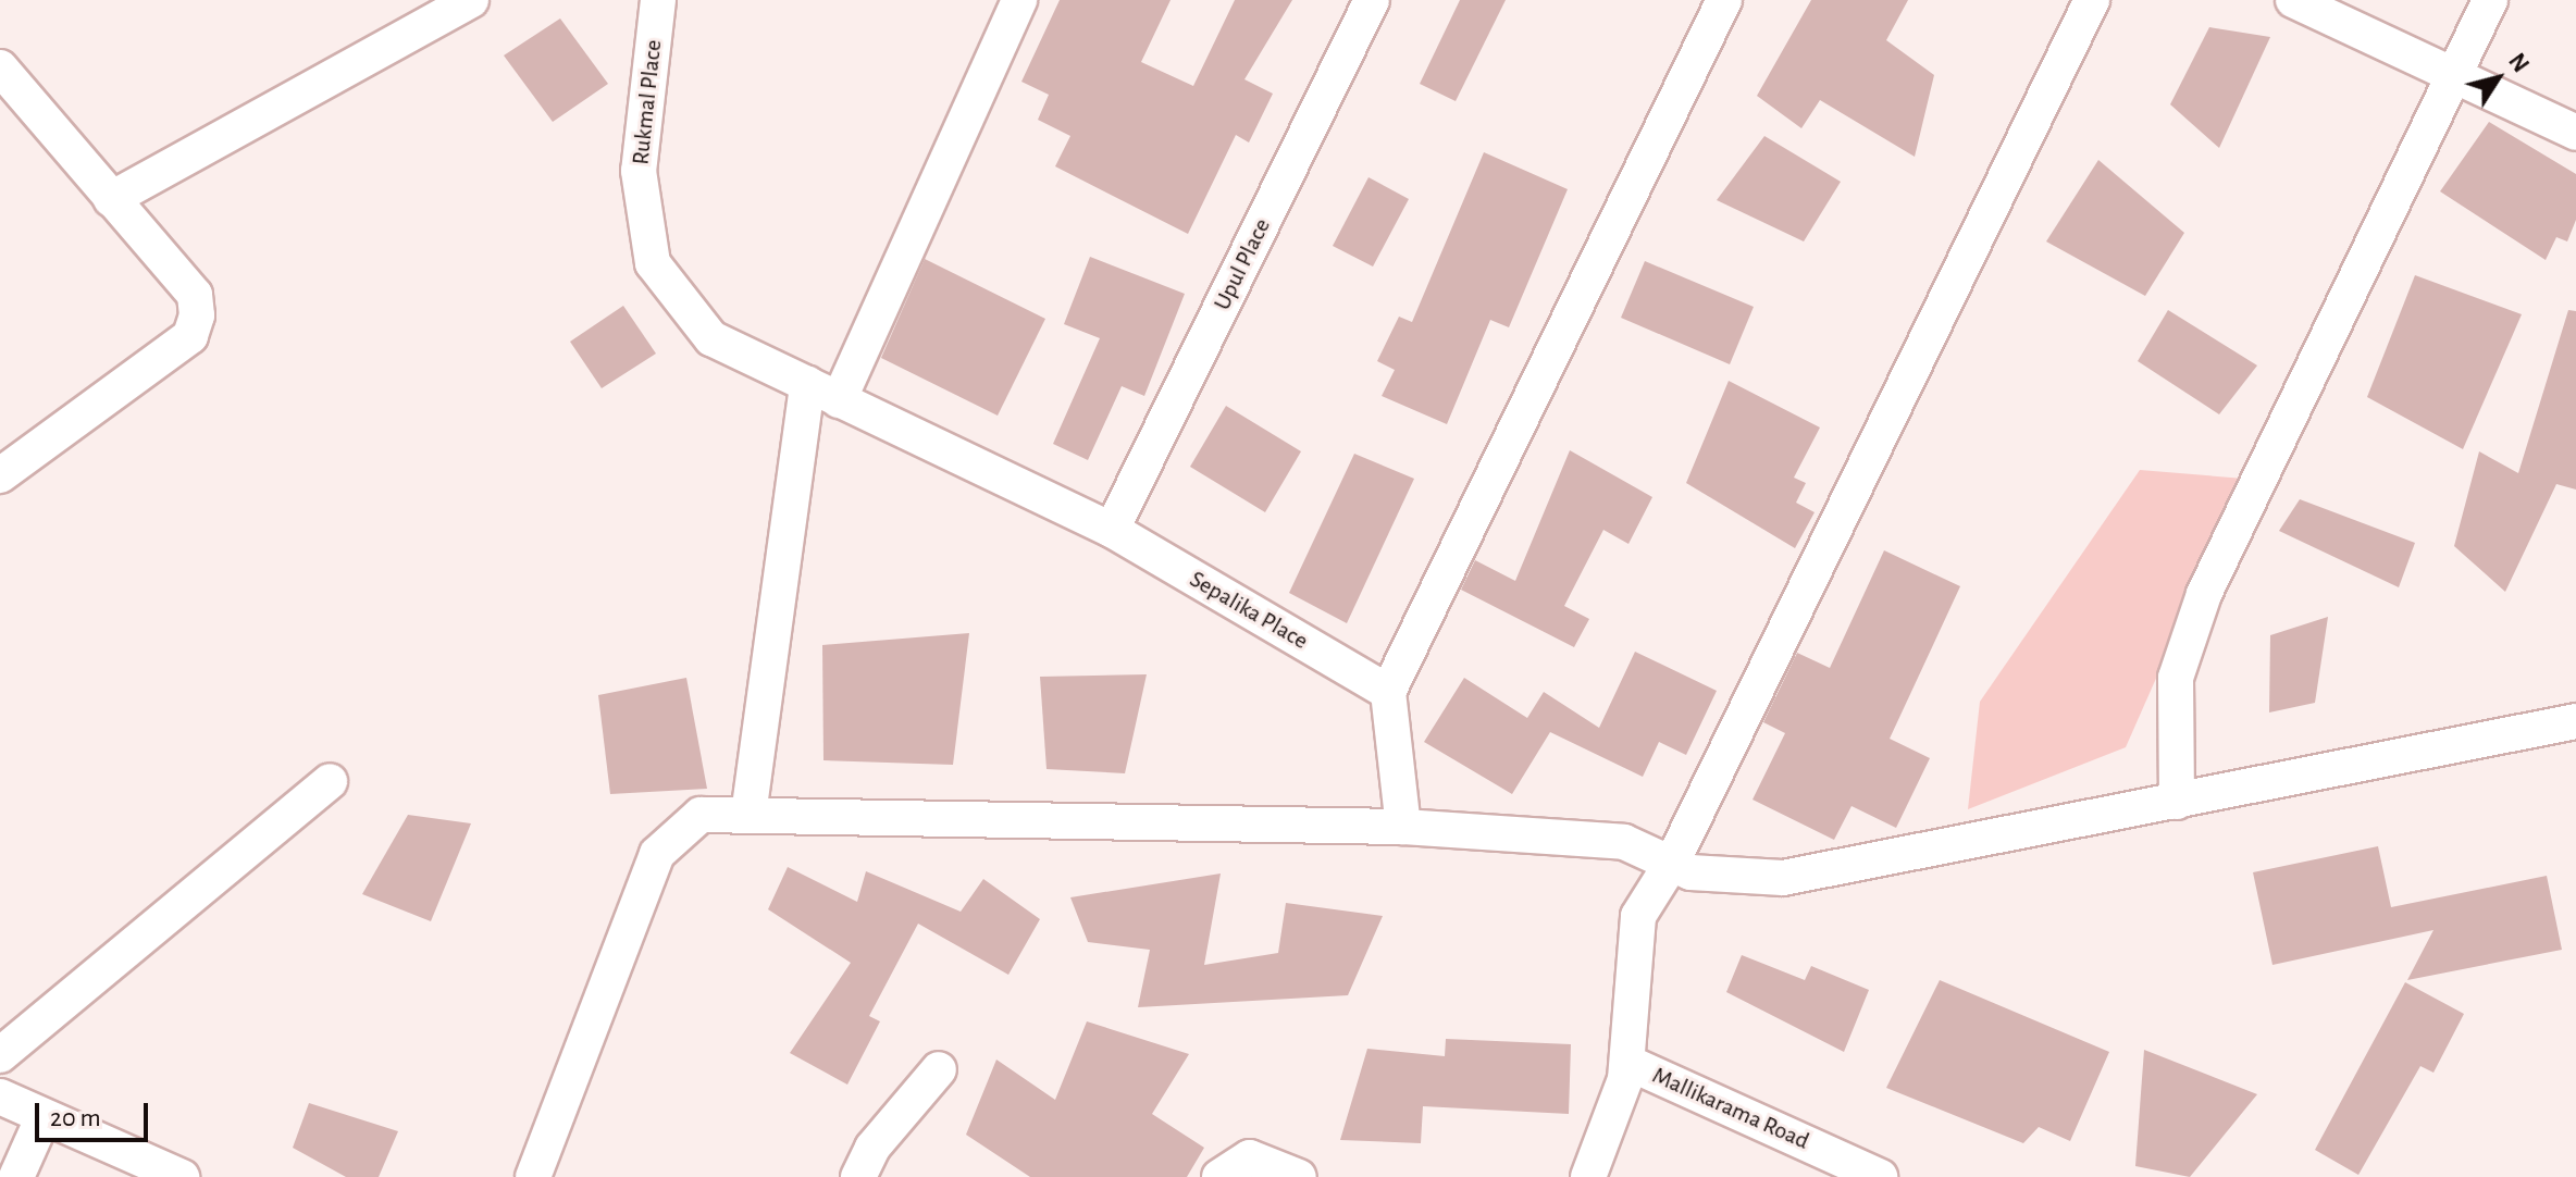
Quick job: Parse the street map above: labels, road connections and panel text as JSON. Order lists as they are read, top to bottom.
{
  "streets": {
    "street": [
      "Rukmal Place",
      "Upul Place",
      "Sepalika Place",
      "Mallikarama Road"
    ]
  },
  "crossings": [
    ["Rukmal Place", "Sepalika Place"],
    ["Upul Place", "Sepalika Place"]
  ],
  "scale_bar": "20 m",
  "north": "top right"
}
